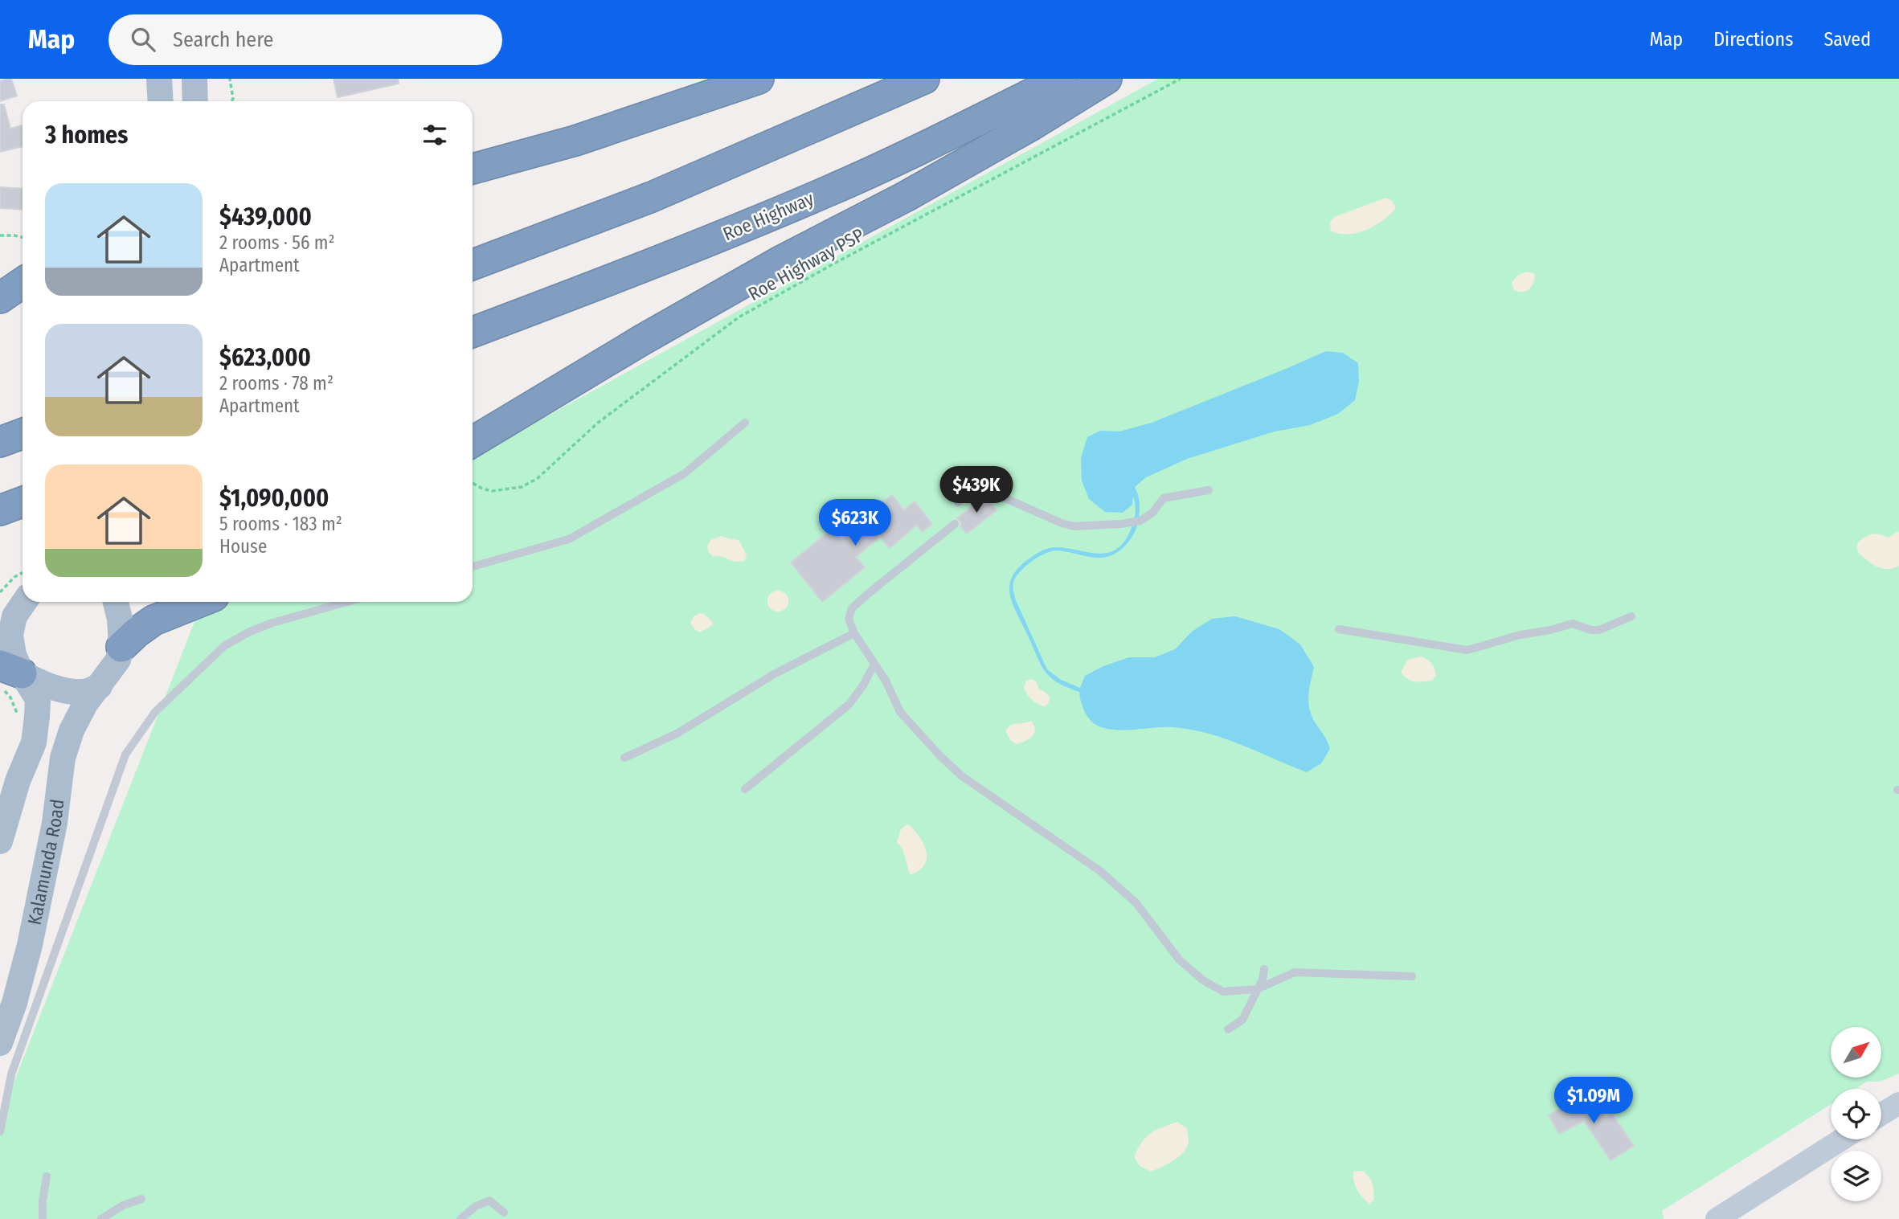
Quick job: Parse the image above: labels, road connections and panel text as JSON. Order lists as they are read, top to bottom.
{
  "streets": {
    "highway": ["Roe Highway"],
    "main road": ["Kalamunda Road"],
    "path": ["Roe Highway PSP"]
  },
  "north": "top right",
  "page": {
    "header": "Map",
    "search": "Search here",
    "nav": ["Map", "Directions", "Saved"],
    "heading": "3 homes",
    "list": [
      {
        "name": "$439,000",
        "note": "2 rooms · 56 m² · Apartment"
      },
      {
        "name": "$623,000",
        "note": "2 rooms · 78 m² · Apartment"
      },
      {
        "name": "$1,090,000",
        "note": "5 rooms · 183 m² · House"
      }
    ],
    "price": ["$439K", "$623K", "$1.09M"]
  }
}
